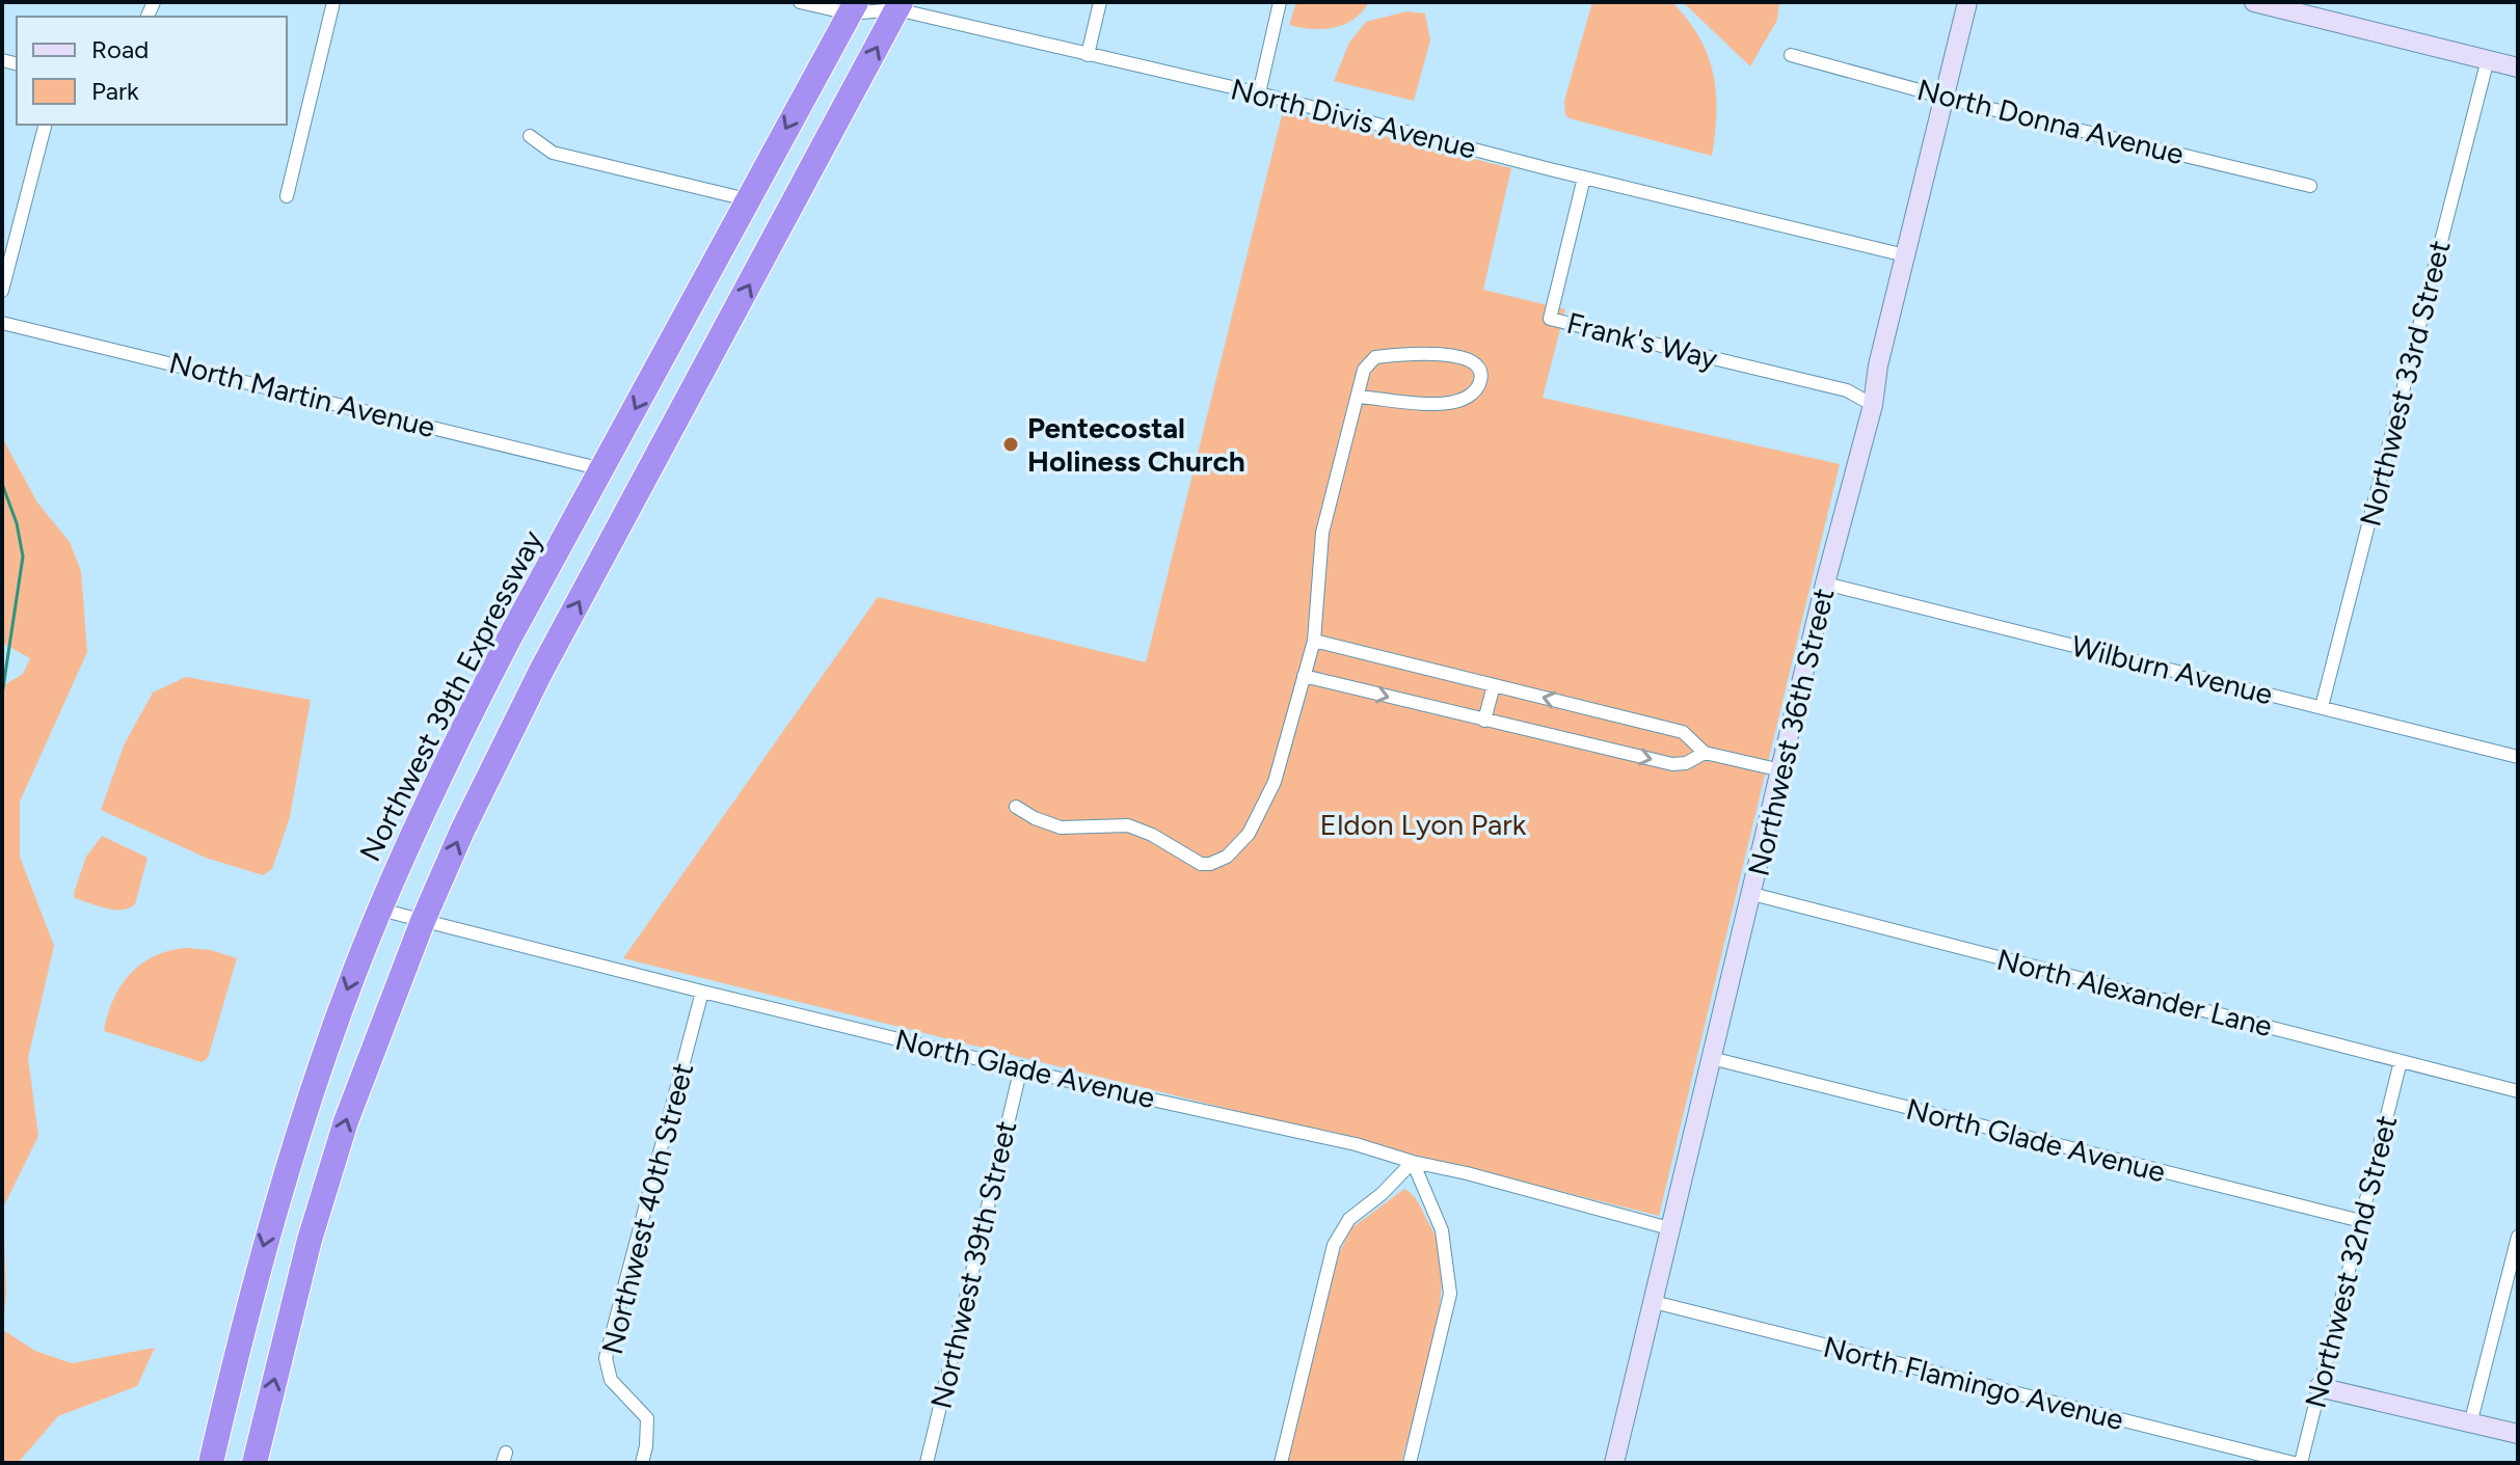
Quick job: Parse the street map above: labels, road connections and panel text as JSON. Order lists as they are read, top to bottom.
{
  "streets": {
    "highway": ["Northwest 39th Expressway"],
    "street": [
      "North Divis Avenue",
      "North Donna Avenue",
      "Frank's Way",
      "Northwest 33rd Street",
      "North Martin Avenue",
      "Wilburn Avenue",
      "Northwest 36th Street",
      "North Alexander Lane",
      "North Glade Avenue",
      "Northwest 40th Street",
      "Northwest 32nd Street",
      "Northwest 39th Street",
      "North Flamingo Avenue"
    ]
  },
  "crossings": [
    ["North Divis Avenue", "Frank's Way"],
    ["North Divis Avenue", "Northwest 39th Expressway"],
    ["North Divis Avenue", "Northwest 36th Street"],
    ["North Donna Avenue", "Northwest 36th Street"],
    ["Frank's Way", "Northwest 36th Street"],
    ["Northwest 33rd Street", "Wilburn Avenue"],
    ["North Martin Avenue", "Northwest 39th Expressway"],
    ["Wilburn Avenue", "Northwest 36th Street"],
    ["Northwest 39th Expressway", "North Glade Avenue"],
    ["Northwest 36th Street", "North Alexander Lane"],
    ["Northwest 36th Street", "North Glade Avenue"],
    ["Northwest 36th Street", "North Flamingo Avenue"],
    ["North Alexander Lane", "Northwest 32nd Street"],
    ["North Glade Avenue", "Northwest 40th Street"],
    ["North Glade Avenue", "Northwest 32nd Street"],
    ["North Glade Avenue", "Northwest 39th Street"]
  ],
  "parks": ["Eldon Lyon Park"],
  "places": ["Pentecostal Holiness Church"],
  "legend": ["Road", "Park"]
}
